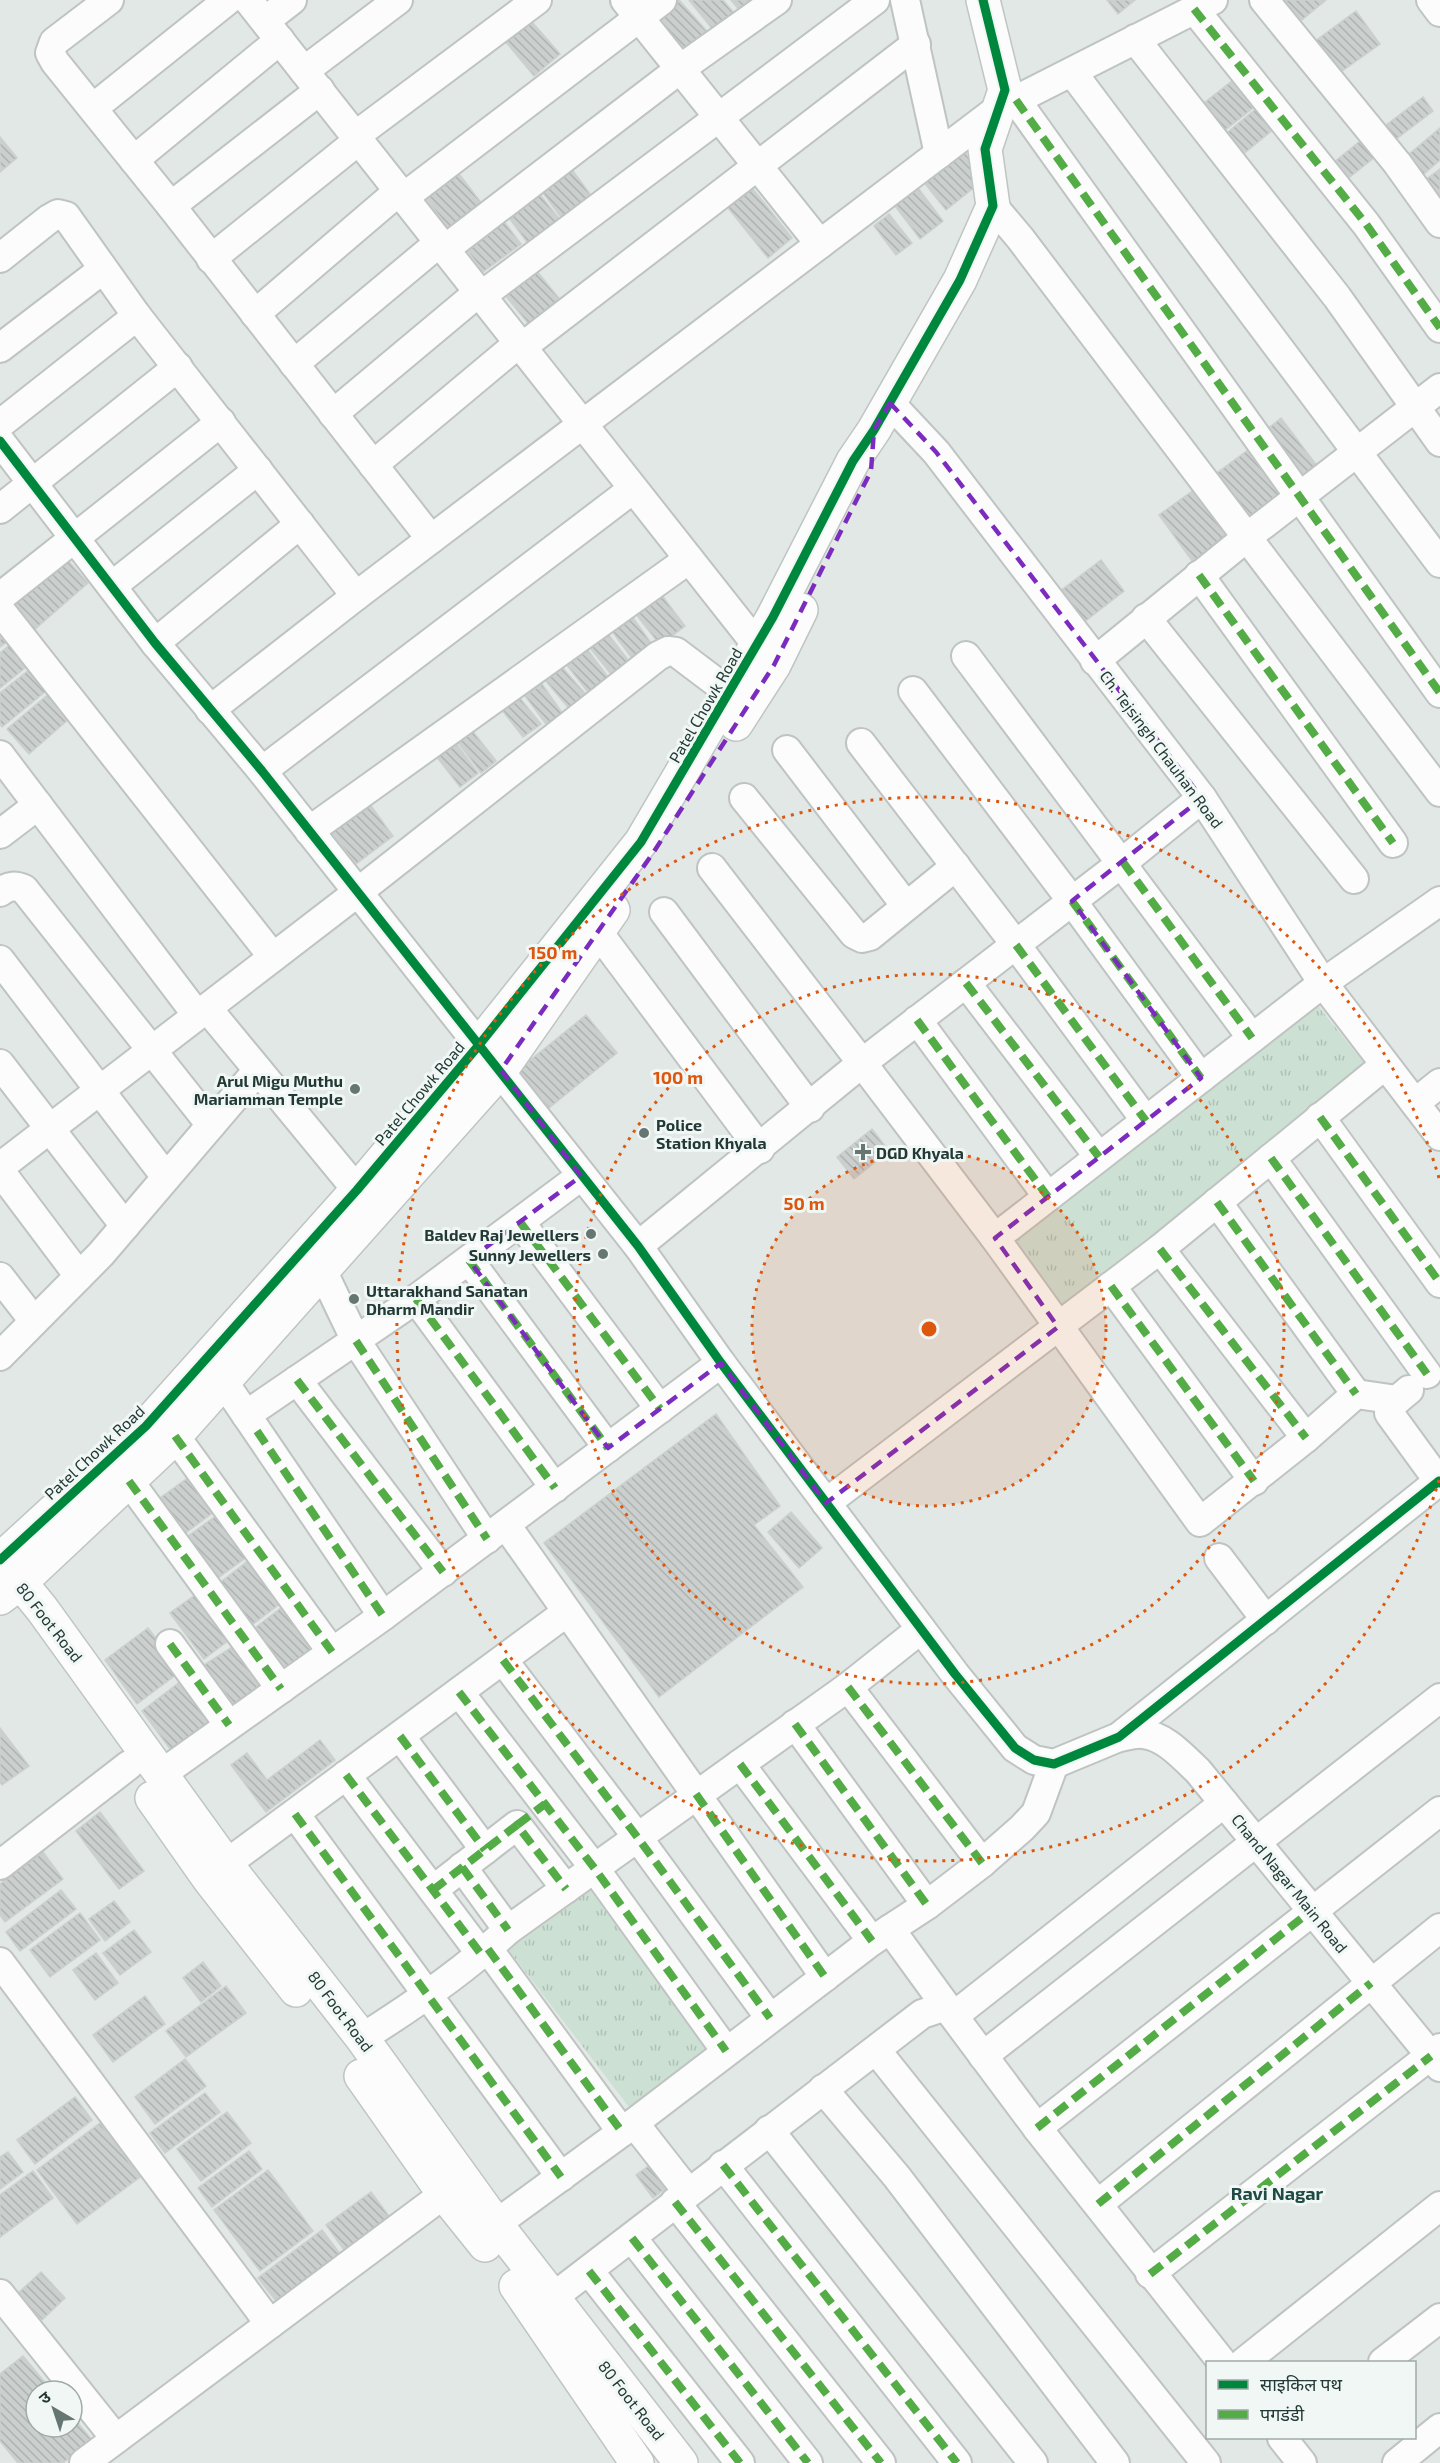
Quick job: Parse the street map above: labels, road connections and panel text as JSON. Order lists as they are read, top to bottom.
{
  "streets": {
    "street": [
      "Patel Chowk Road",
      "Ch. Tejsingh Chauhan Road",
      "80 Foot Road",
      "Chand Nagar Main Road"
    ]
  },
  "crossings": [
    ["Patel Chowk Road", "Ch. Tejsingh Chauhan Road"],
    ["Patel Chowk Road", "80 Foot Road"]
  ],
  "districts": ["Ravi Nagar"],
  "places": {
    "other": [
      "Arul Migu Muthu Mariamman Temple",
      "Police Station Khyala",
      "Baldev Raj Jewellers",
      "Sunny Jewellers",
      "Uttarakhand Sanatan Dharm Mandir"
    ],
    "health": ["DGD Khyala"]
  },
  "legend": ["साइकिल पथ", "पगडंडी"],
  "north": "top left",
  "rings": ["150 m", "100 m", "50 m"]
}
